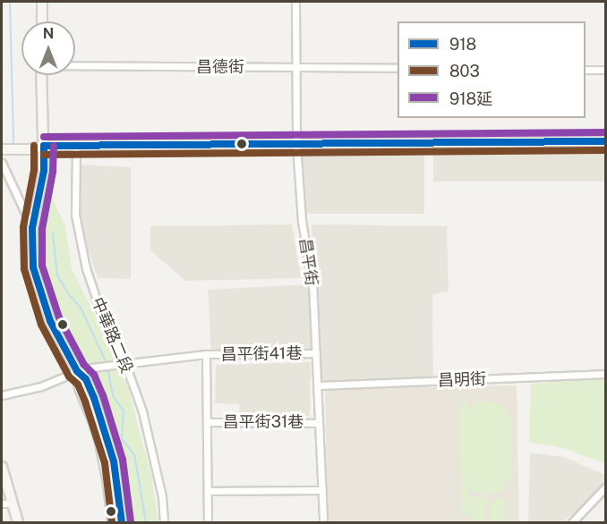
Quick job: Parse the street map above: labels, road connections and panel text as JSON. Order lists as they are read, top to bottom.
{
  "streets": {
    "street": [
      "昌德街",
      "昌平街",
      "中華路二段",
      "昌平街41巷",
      "昌明街",
      "昌平街31巷"
    ]
  },
  "crossings": [
    ["昌德街", "昌平街"],
    ["昌平街", "昌平街41巷"],
    ["昌平街", "昌明街"],
    ["昌平街", "昌平街31巷"],
    ["中華路二段", "昌平街41巷"]
  ],
  "lines": ["transit line 918延", "transit line 918", "transit line 803"],
  "legend": ["918", "803", "918延"],
  "north": "top"
}
